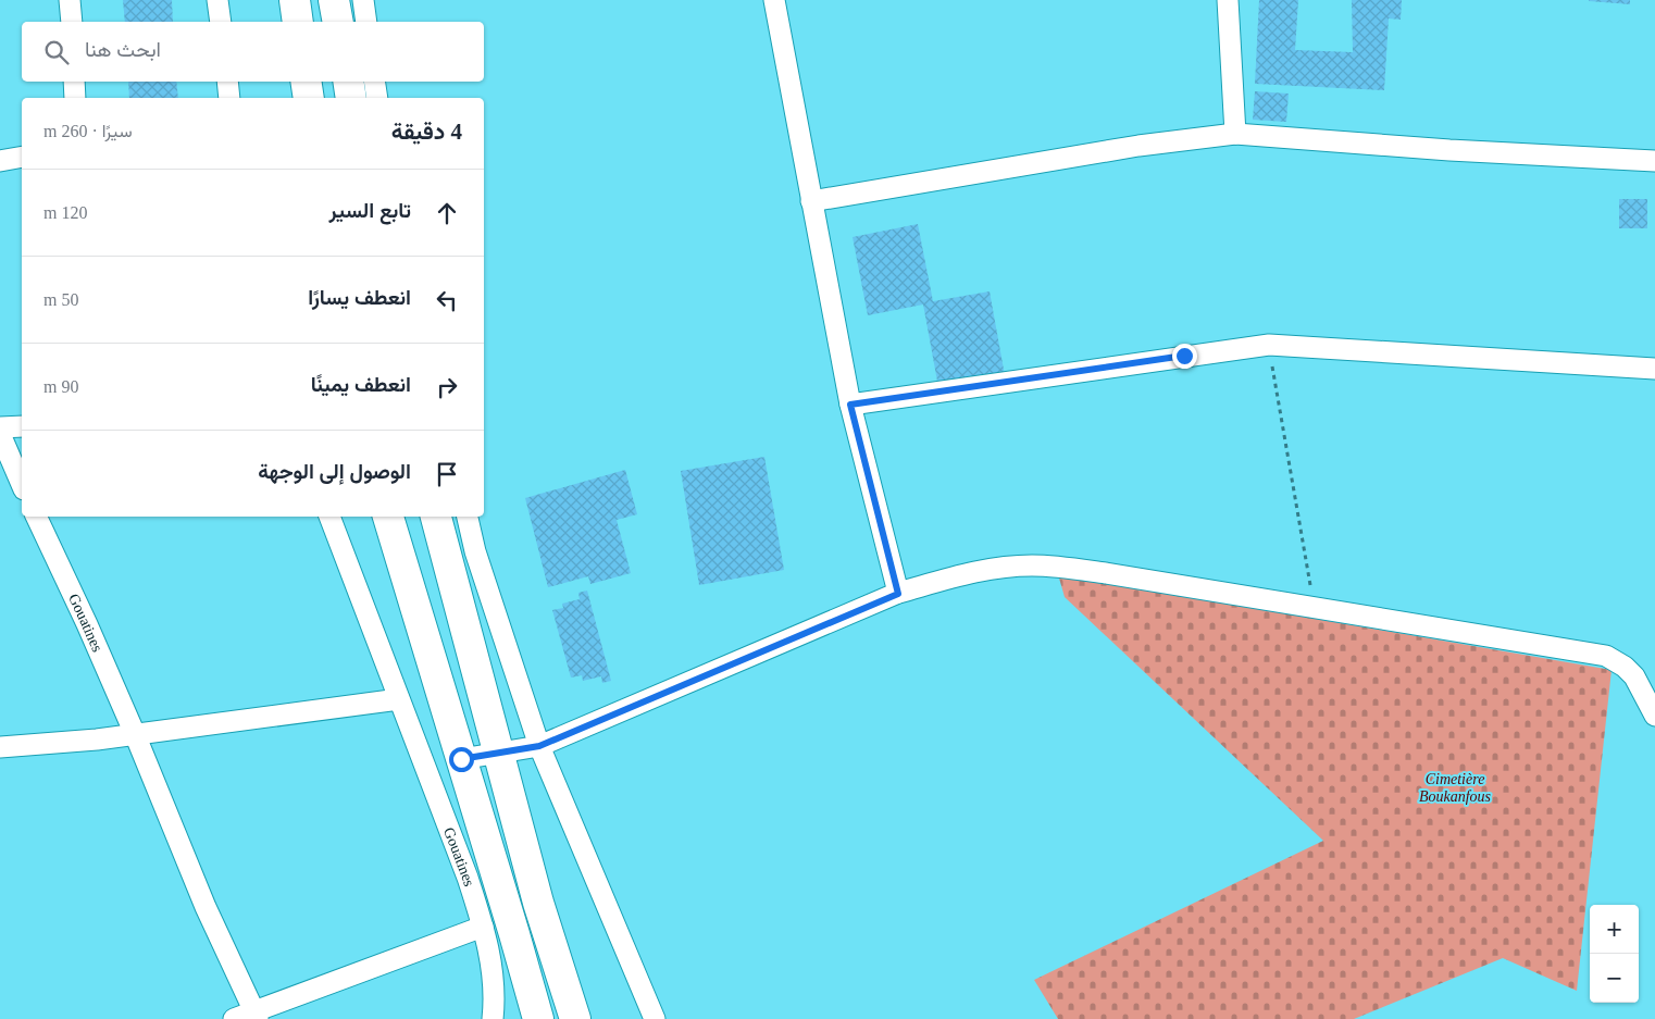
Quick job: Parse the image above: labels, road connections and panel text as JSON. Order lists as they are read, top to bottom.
{
  "streets": {
    "street": ["Gouatines"]
  },
  "parks": ["Cimetière Boukanfous"],
  "page": {
    "search": "ابحث هنا",
    "heading": ["4 دقيقة", "سيرًا · 260 m"],
    "list": [
      ["تابع السير", "120 m"],
      ["انعطف يسارًا", "50 m"],
      ["انعطف يمينًا", "90 m"],
      "الوصول إلى الوجهة"
    ],
    "map_buttons": ["+", "−"]
  }
}
